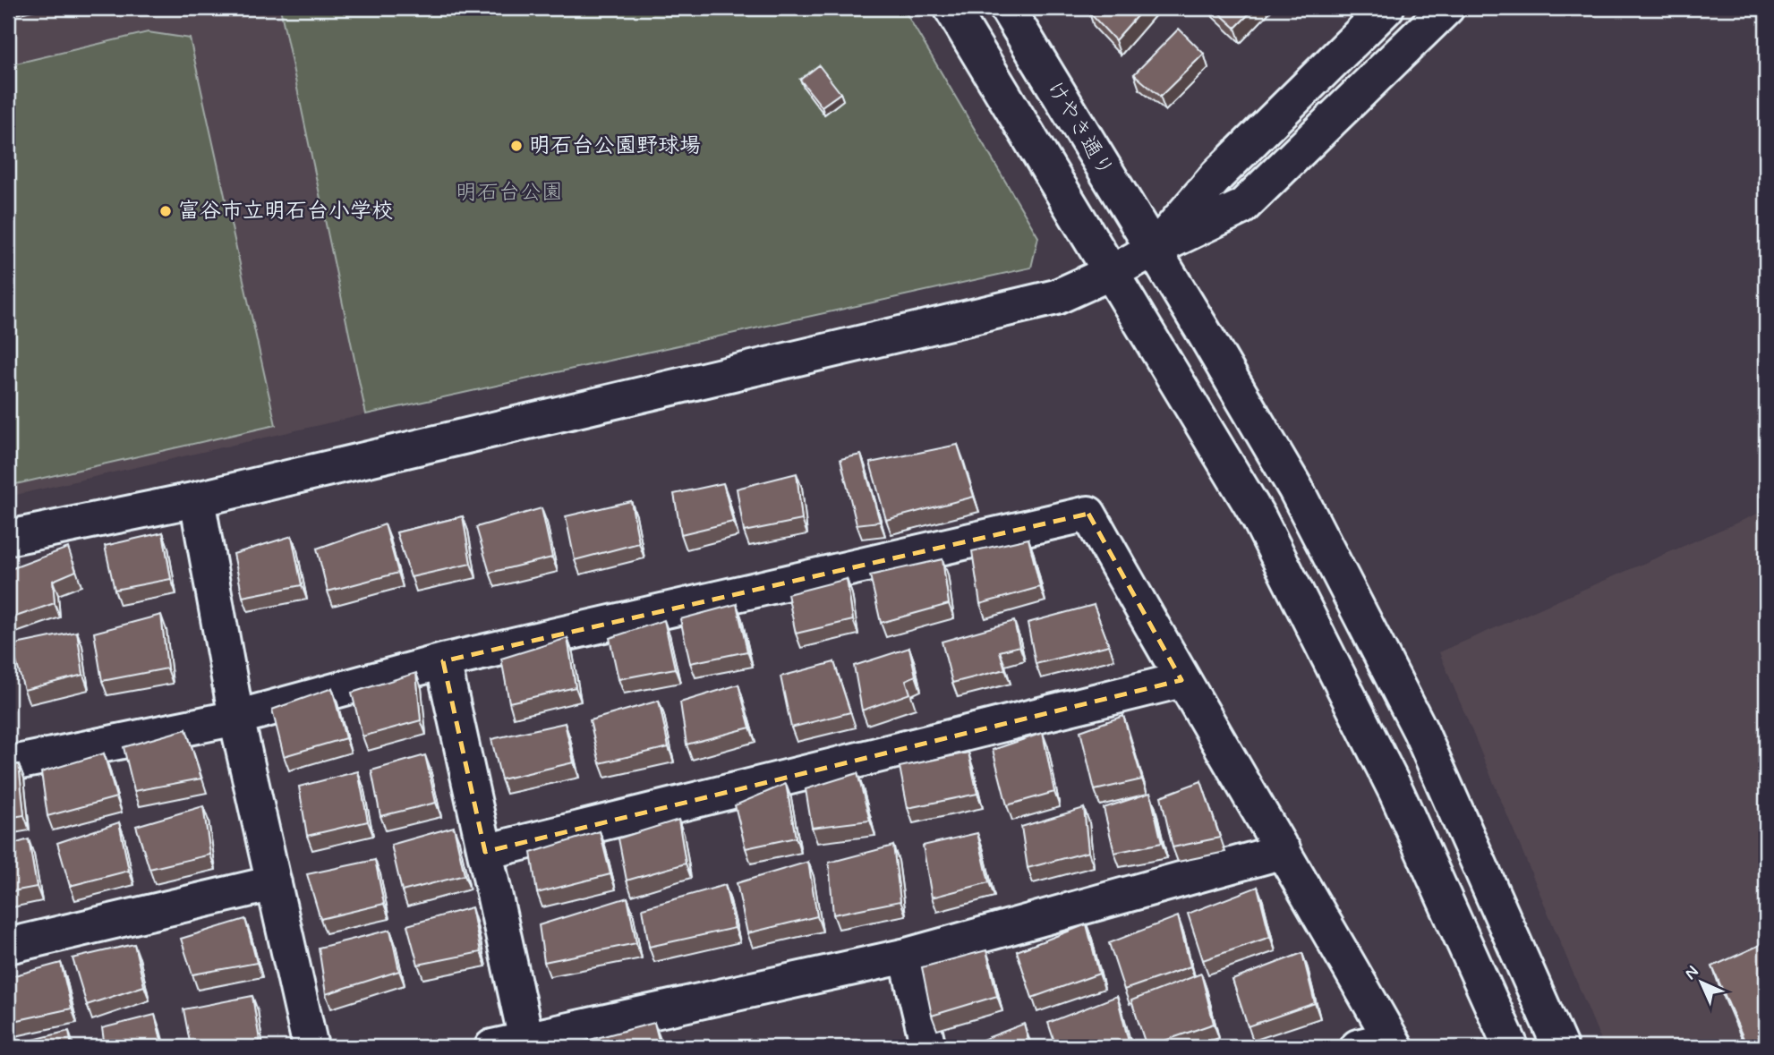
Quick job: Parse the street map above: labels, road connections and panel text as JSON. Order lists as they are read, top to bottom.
{
  "streets": {
    "street": ["けやき通り"]
  },
  "parks": ["明石台公園"],
  "places": ["明石台公園野球場", "富谷市立明石台小学校"],
  "north": "top left"
}
